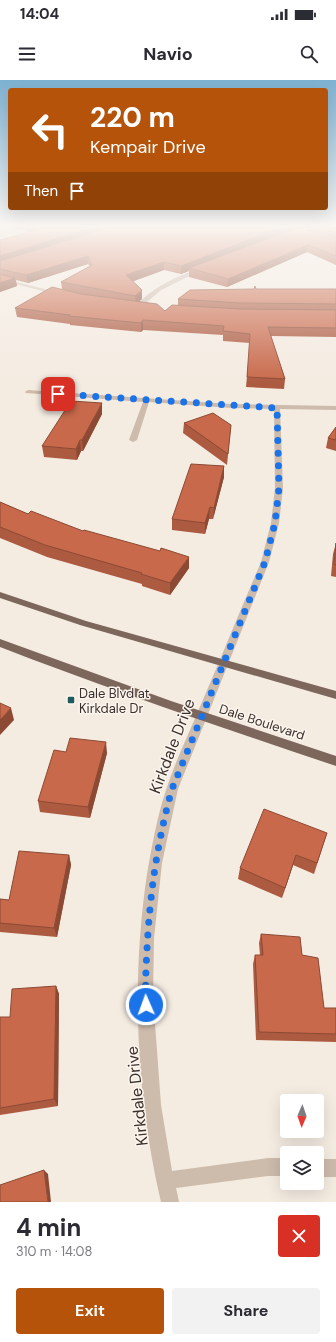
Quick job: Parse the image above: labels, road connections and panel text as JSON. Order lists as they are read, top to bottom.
{
  "streets": {
    "main road": ["Dale Boulevard"],
    "street": ["Kirkdale Drive"]
  },
  "crossings": [
    ["Dale Boulevard", "Kirkdale Drive"]
  ],
  "places": {
    "transit": ["Dale Blvd at Kirkdale Dr"]
  },
  "north": "bottom",
  "page": {
    "status": "14:04",
    "header": "Navio",
    "turn": ["220 m", "Kempair Drive"],
    "then": "Then",
    "heading": ["4 min", "310 m · 14:08"],
    "buttons": ["Exit", "Share"]
  }
}
